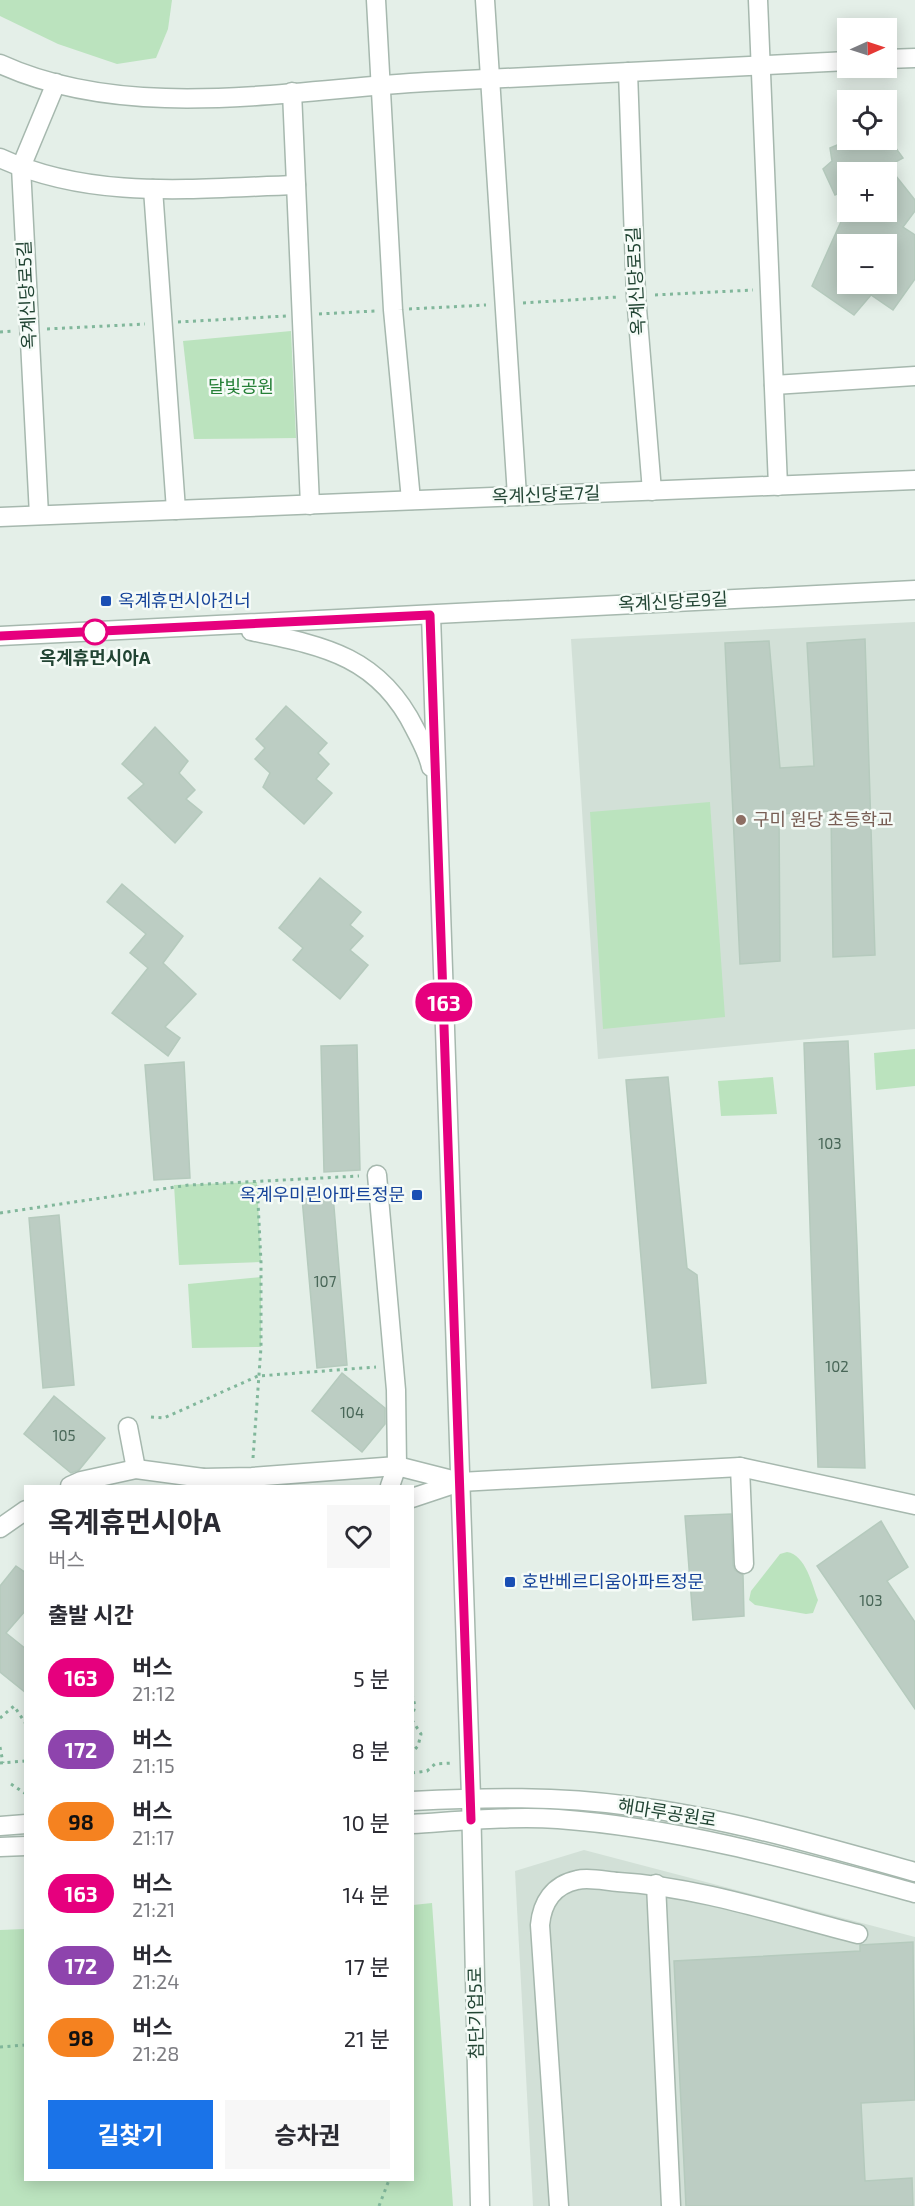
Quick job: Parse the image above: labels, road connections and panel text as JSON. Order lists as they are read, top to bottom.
{
  "streets": {
    "street": [
      "옥계신당로5길",
      "옥계신당로7길",
      "옥계신당로9길",
      "해마루공원로",
      "첨단기업5로"
    ]
  },
  "crossings": [
    ["옥계신당로5길", "옥계신당로7길"],
    ["해마루공원로", "첨단기업5로"]
  ],
  "parks": ["달빛공원"],
  "places": {
    "transit": ["옥계휴먼시아건너", "옥계우미린아파트정문", "호반베르디움아파트정문"],
    "other": ["옥계휴먼시아A", "구미 원당 초등학교"]
  },
  "lines": ["bus line 163"],
  "house_numbers": [
    "103",
    "107",
    "102",
    "104",
    "105",
    "103"
  ],
  "north": "right",
  "page": {
    "on_map": "163",
    "map_buttons": ["+", "−"],
    "heading": [
      ["옥계휴먼시아A", "버스"],
      "출발 시간"
    ],
    "list": [
      {
        "mark": "163",
        "name": "버스",
        "note": "21:12",
        "value": "5 분"
      },
      {
        "mark": "172",
        "name": "버스",
        "note": "21:15",
        "value": "8 분"
      },
      {
        "mark": "98",
        "name": "버스",
        "note": "21:17",
        "value": "10 분"
      },
      {
        "mark": "163",
        "name": "버스",
        "note": "21:21",
        "value": "14 분"
      },
      {
        "mark": "172",
        "name": "버스",
        "note": "21:24",
        "value": "17 분"
      },
      {
        "mark": "98",
        "name": "버스",
        "note": "21:28",
        "value": "21 분"
      }
    ],
    "buttons": ["길찾기", "승차권"]
  }
}
